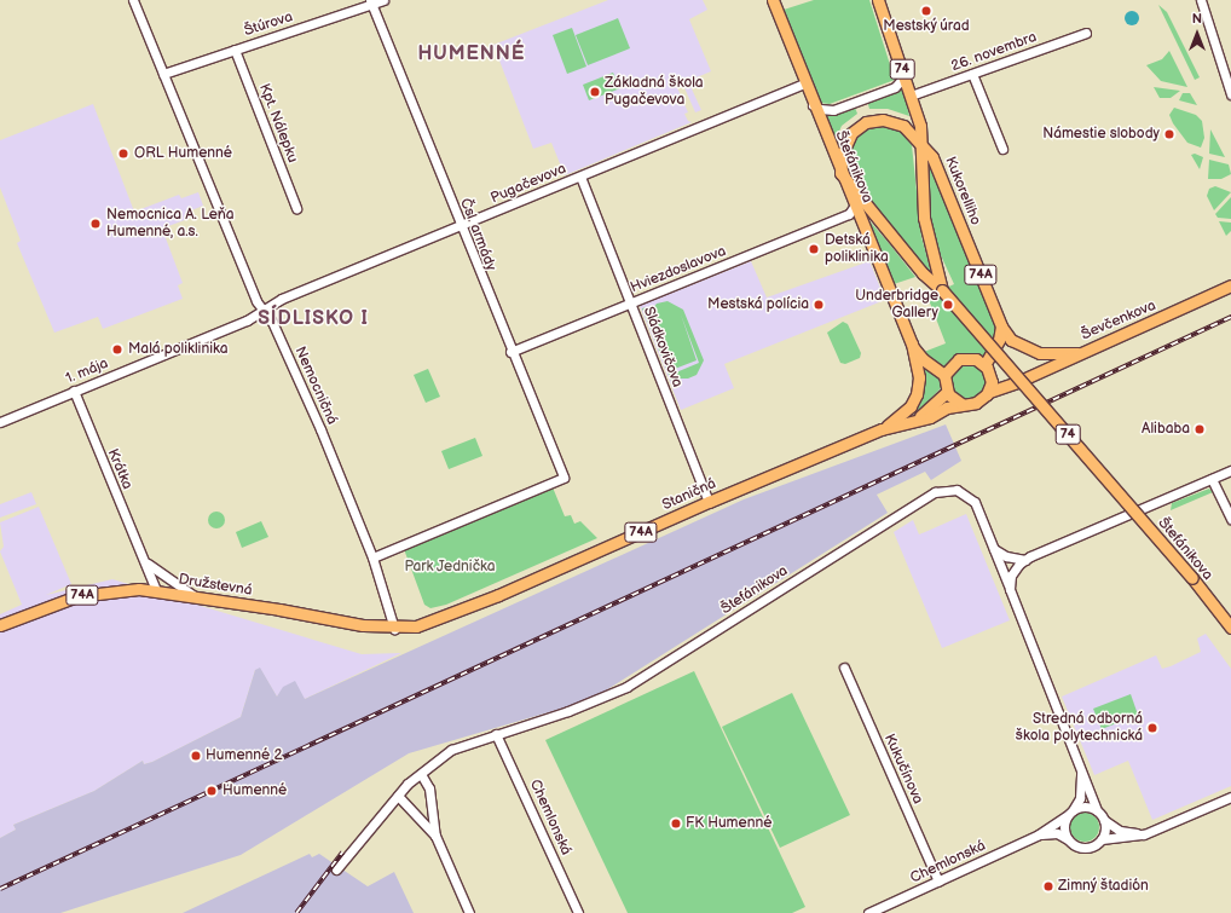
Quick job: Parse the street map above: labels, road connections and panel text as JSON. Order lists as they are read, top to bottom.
{
  "streets": {
    "main road": [
      "74",
      "Štefánikova",
      "Kukorelliho",
      "74A",
      "Ševčenkova",
      "Staničná",
      "Družstevná"
    ],
    "street": [
      "Štúrova",
      "26. novembra",
      "Kpt. Nálepku",
      "Pugačevova",
      "Čsl. armády",
      "Hviezdoslavova",
      "Sládkovičova",
      "1. mája",
      "Nemocničná",
      "Krátka",
      "Kukučínova",
      "Chemlonská"
    ]
  },
  "crossings": [
    ["Štúrova", "Kpt. Nálepku"],
    ["Štúrova", "Čsl. armády"],
    ["Štúrova", "Nemocničná"],
    ["26. novembra", "Kukorelliho"],
    ["74", "Štefánikova"],
    ["74", "Kukorelliho"],
    ["Štefánikova", "Pugačevova"],
    ["Štefánikova", "Hviezdoslavova"],
    ["Štefánikova", "74A"],
    ["Štefánikova", "Chemlonská"],
    ["Pugačevova", "Čsl. armády"],
    ["Pugačevova", "Sládkovičova"],
    ["Pugačevova", "1. mája"],
    ["Pugačevova", "Nemocničná"],
    ["Čsl. armády", "Hviezdoslavova"],
    ["Čsl. armády", "Nemocničná"],
    ["Hviezdoslavova", "Sládkovičova"],
    ["74A", "Ševčenkova"],
    ["74A", "Staničná"],
    ["Sládkovičova", "Staničná"],
    ["1. mája", "Nemocničná"],
    ["1. mája", "Krátka"],
    ["Nemocničná", "Družstevná"],
    ["Krátka", "Družstevná"],
    ["Staničná", "Družstevná"],
    ["Kukučínova", "Chemlonská"]
  ],
  "districts": ["HUMENNÉ", "SÍDLISKO I"],
  "parks": ["Park Jednička"],
  "places": [
    "Mestský úrad",
    "Základná škola Pugačevova",
    "Námestie slobody",
    "ORL Humenné",
    "Nemocnica A. Leňa Humenné, a.s.",
    "Detská poliklinika",
    "Mestská polícia",
    "Underbridge Gallery",
    "Malá poliklinika",
    "Alibaba",
    "Stredná odborná škola polytechnická",
    "Humenné 2",
    "Humenné",
    "FK Humenné",
    "Zimný štadión"
  ],
  "north": "top"
}
